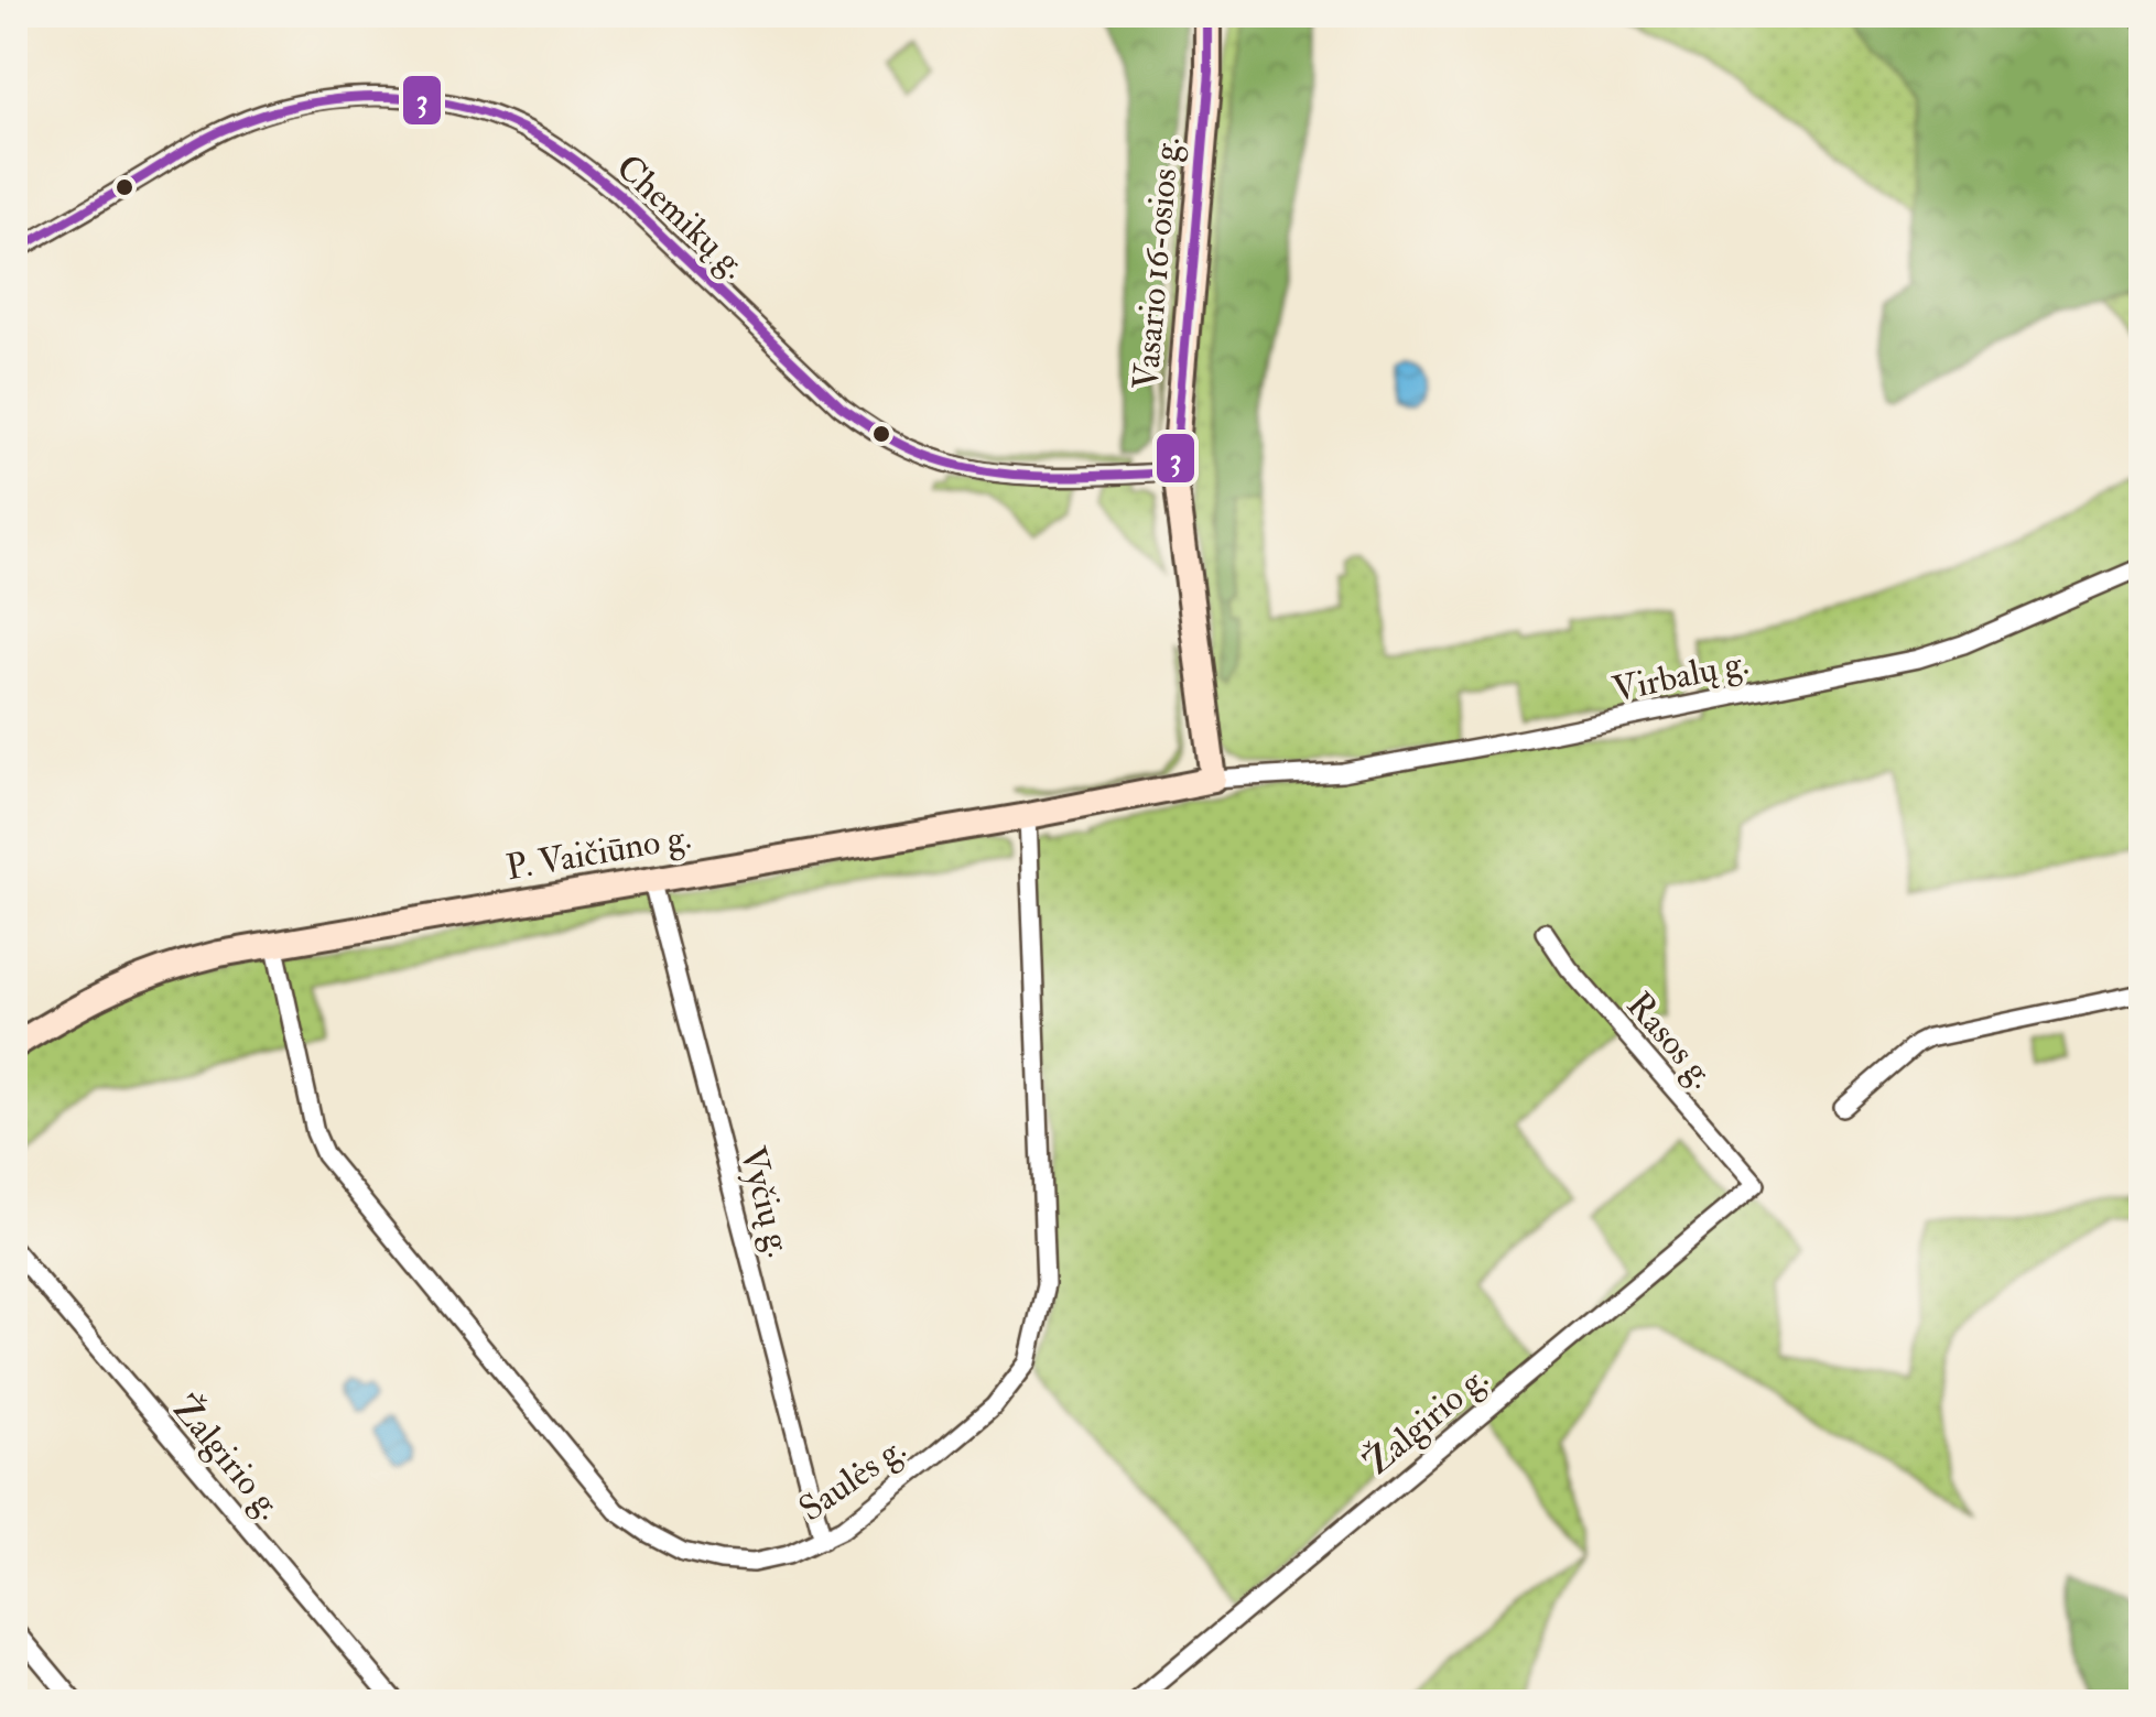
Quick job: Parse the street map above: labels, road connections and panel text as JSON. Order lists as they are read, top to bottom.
{
  "streets": {
    "main road": ["Vasario 16-osios g.", "P. Vaičiūno g."],
    "street": [
      "Chemikų g.",
      "Virbalų g.",
      "Rasos g.",
      "Vyčių g.",
      "Žalgirio g.",
      "Saulės g."
    ]
  },
  "crossings": [
    ["Chemikų g.", "Vasario 16-osios g."],
    ["Vasario 16-osios g.", "Virbalų g."],
    ["Vasario 16-osios g.", "P. Vaičiūno g."],
    ["Virbalų g.", "P. Vaičiūno g."],
    ["P. Vaičiūno g.", "Vyčių g."],
    ["P. Vaičiūno g.", "Saulės g."],
    ["Rasos g.", "Žalgirio g."],
    ["Vyčių g.", "Saulės g."]
  ],
  "lines": ["transit line 3"]
}
